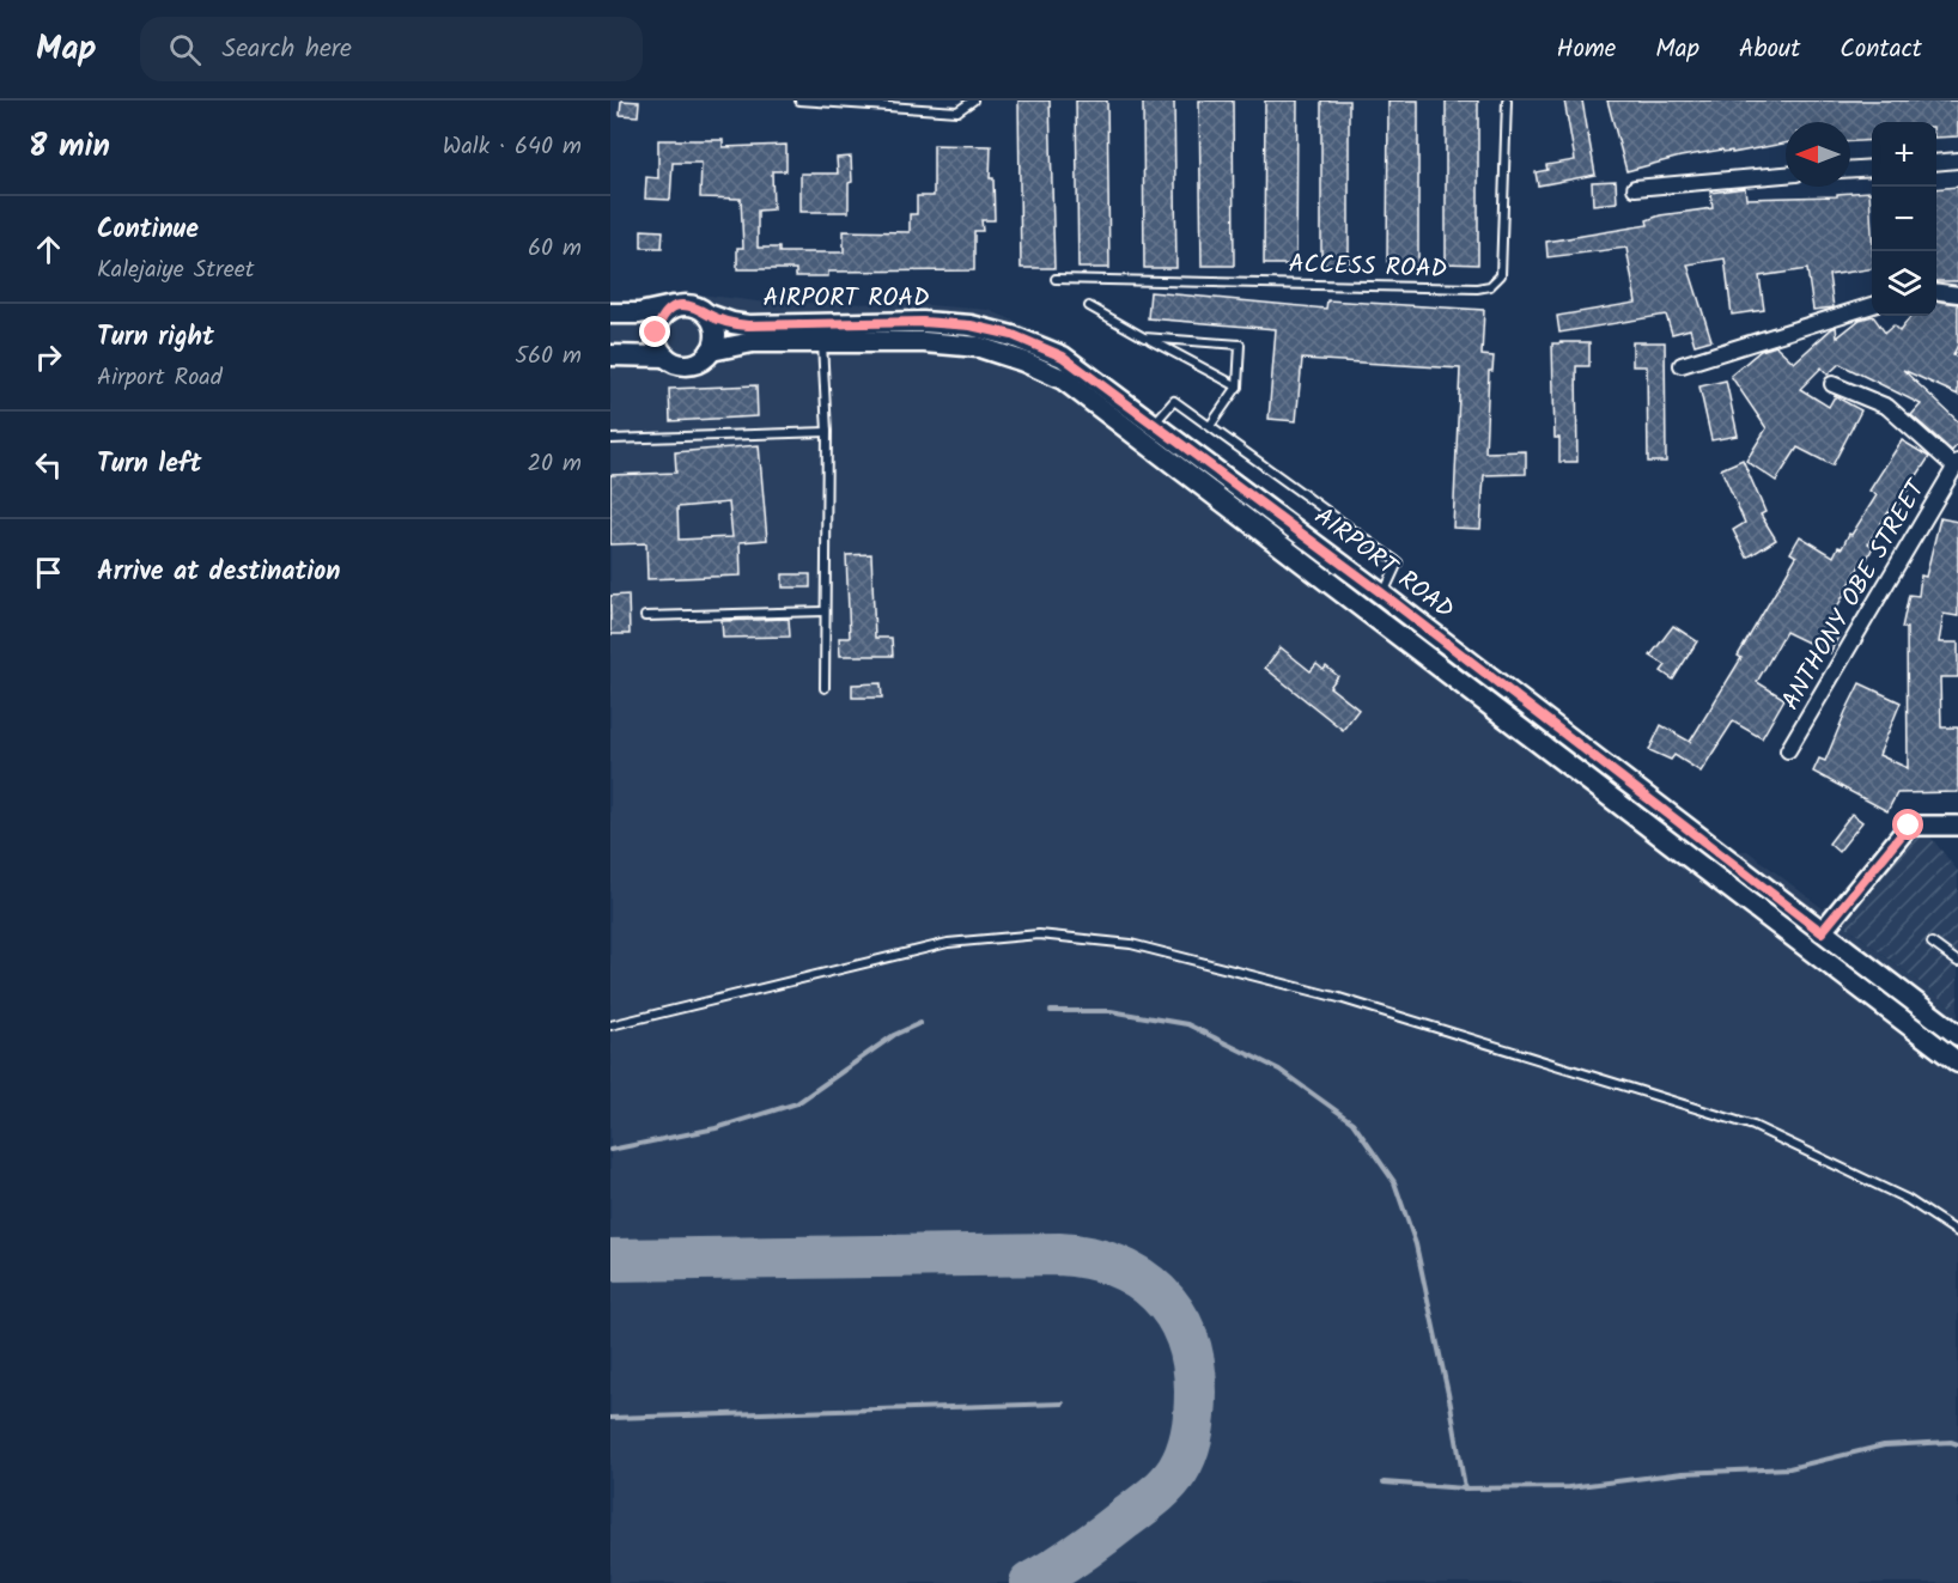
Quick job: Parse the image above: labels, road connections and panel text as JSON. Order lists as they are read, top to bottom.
{
  "streets": {
    "main road": ["AIRPORT ROAD"],
    "street": ["ANTHONY OBE STREET"],
    "lane": ["ACCESS ROAD"]
  },
  "north": "left",
  "page": {
    "header": "Map",
    "search": "Search here",
    "nav": [
      "Home",
      "Map",
      "About",
      "Contact"
    ],
    "heading": ["8 min", "Walk · 640 m"],
    "map_buttons": ["+", "−"],
    "list": [
      ["Continue", "Kalejaiye Street", "60 m"],
      ["Turn right", "Airport Road", "560 m"],
      ["Turn left", "20 m"],
      "Arrive at destination"
    ]
  }
}
